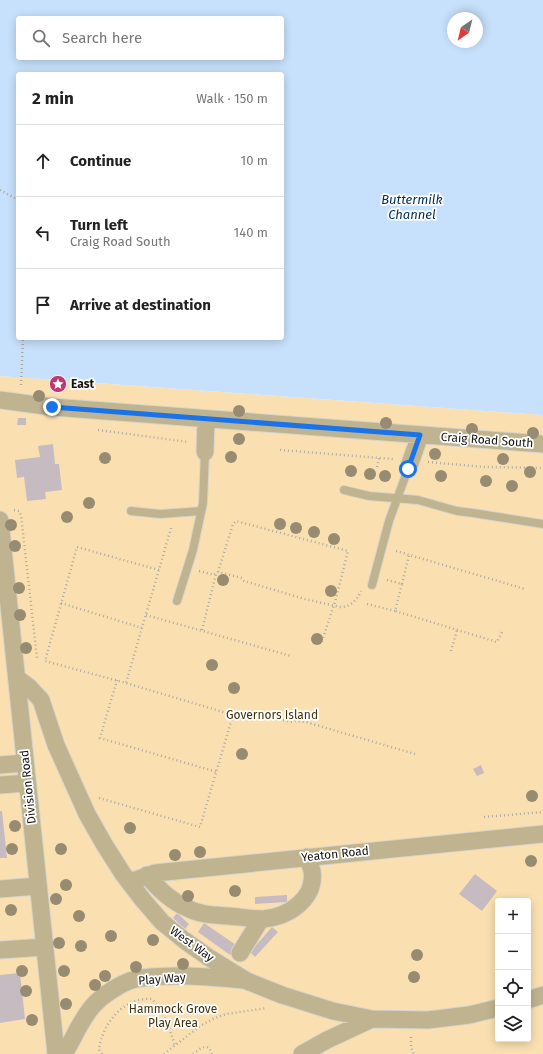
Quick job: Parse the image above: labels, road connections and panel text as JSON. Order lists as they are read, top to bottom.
{
  "streets": {
    "street": [
      "Craig Road South",
      "Division Road",
      "Yeaton Road",
      "West Way",
      "Play Way"
    ]
  },
  "crossings": [
    ["Division Road", "West Way"],
    ["Yeaton Road", "West Way"],
    ["West Way", "Play Way"]
  ],
  "water": ["Buttermilk Channel"],
  "parks": ["Governors Island", "Hammock Grove Play Area"],
  "places": {
    "place": ["East"]
  },
  "north": "bottom left",
  "page": {
    "search": "Search here",
    "heading": ["2 min", "Walk · 150 m"],
    "list": [
      ["Continue", "10 m"],
      ["Turn left", "Craig Road South", "140 m"],
      "Arrive at destination"
    ],
    "map_buttons": ["+", "−"]
  }
}
